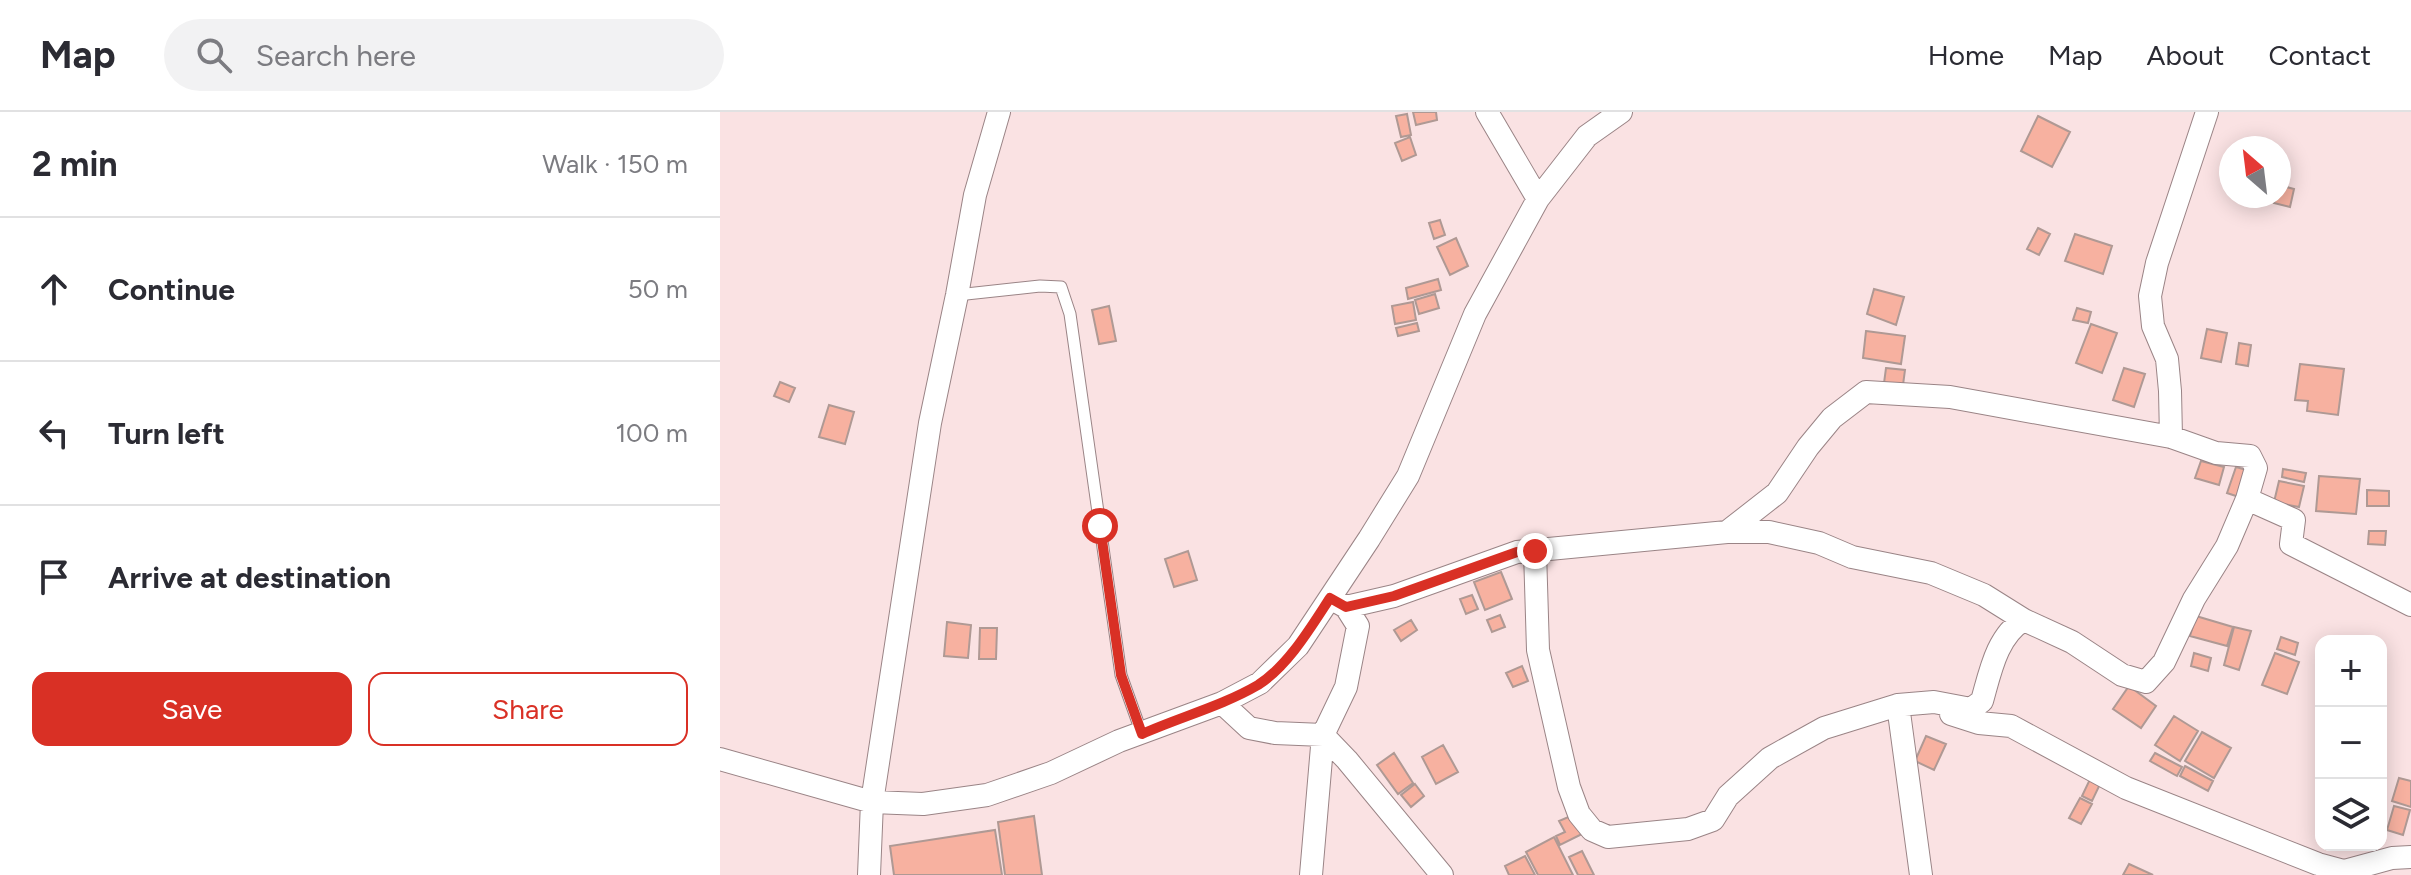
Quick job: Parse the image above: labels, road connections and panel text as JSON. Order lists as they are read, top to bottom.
{
  "north": "top left",
  "page": {
    "header": "Map",
    "search": "Search here",
    "nav": [
      "Home",
      "Map",
      "About",
      "Contact"
    ],
    "heading": ["2 min", "Walk · 150 m"],
    "list": [
      ["Continue", "50 m"],
      ["Turn left", "100 m"],
      "Arrive at destination"
    ],
    "map_buttons": ["+", "−"],
    "buttons": ["Save", "Share"]
  }
}
